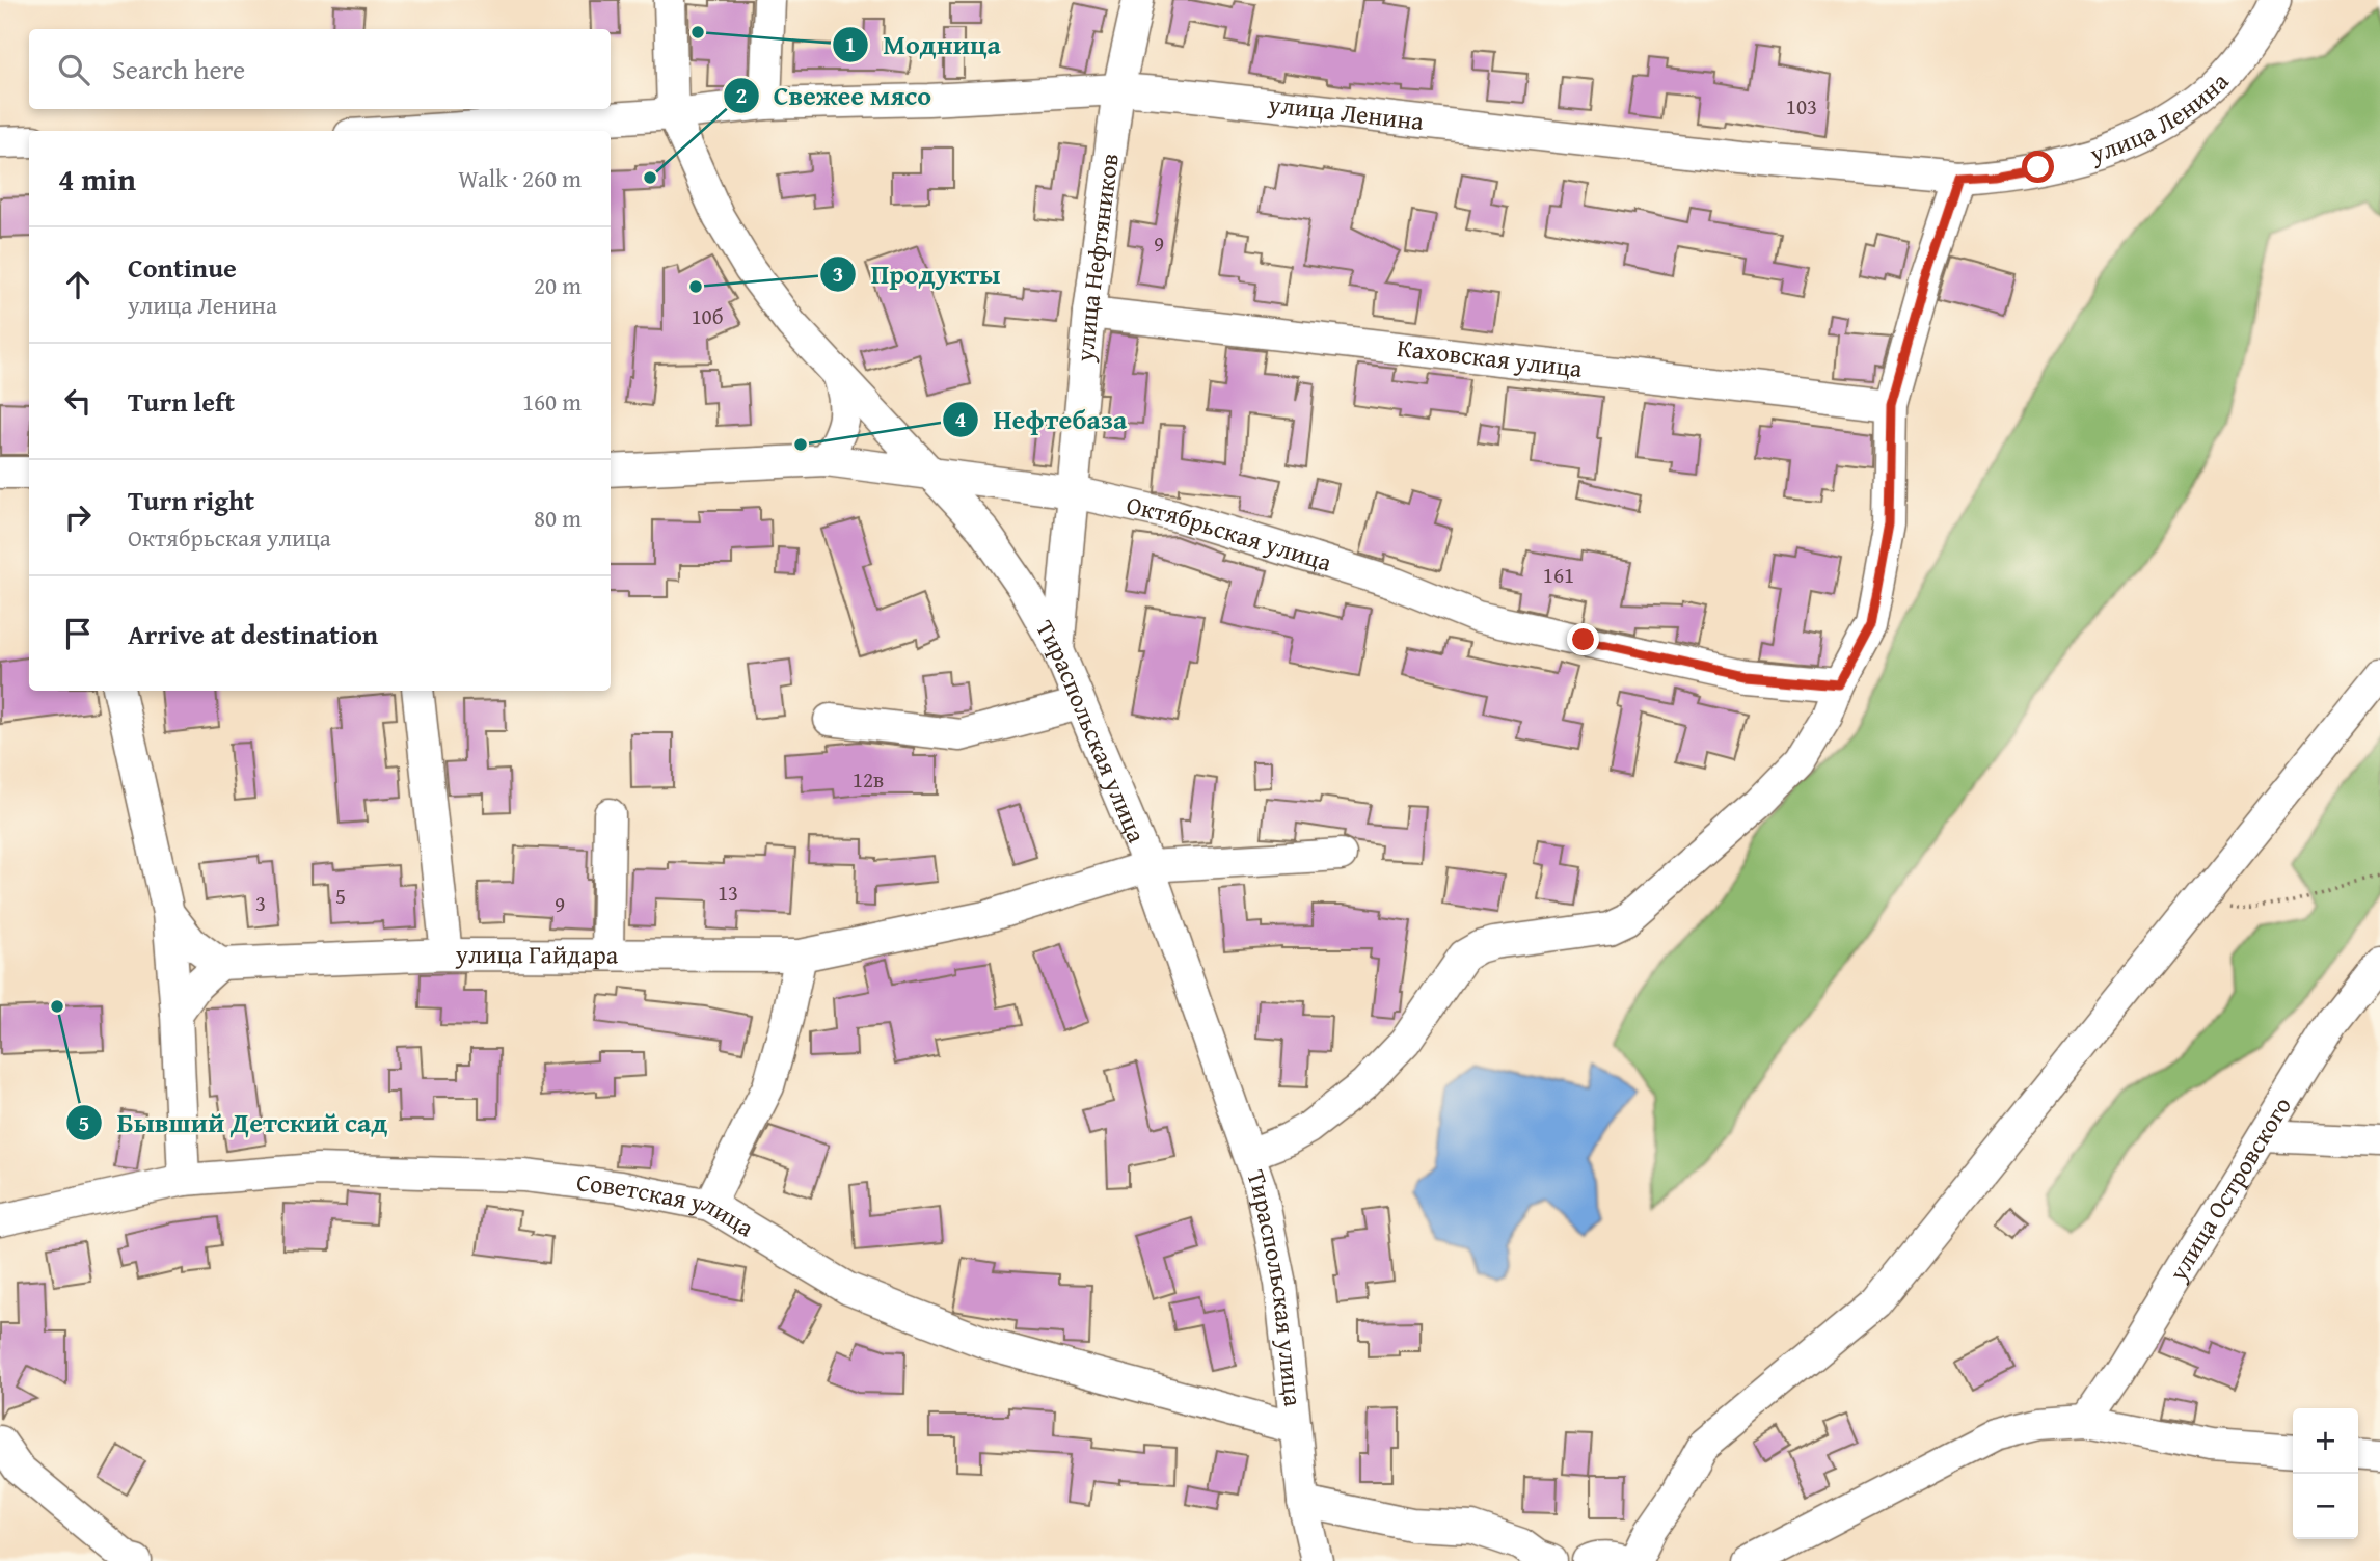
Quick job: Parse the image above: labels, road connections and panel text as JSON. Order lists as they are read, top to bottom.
{
  "streets": {
    "street": [
      "улица Ленина",
      "улица Нефтяников",
      "Каховская улица",
      "Октябрьская улица",
      "Тираспольская улица",
      "улица Гайдара",
      "улица Островского",
      "Советская улица"
    ]
  },
  "crossings": [
    ["улица Ленина", "улица Нефтяников"],
    ["улица Ленина", "Тираспольская улица"],
    ["улица Нефтяников", "Каховская улица"],
    ["улица Нефтяников", "Октябрьская улица"],
    ["улица Нефтяников", "Тираспольская улица"],
    ["Октябрьская улица", "Тираспольская улица"],
    ["Тираспольская улица", "улица Гайдара"],
    ["Тираспольская улица", "Советская улица"]
  ],
  "places": [
    "Модница",
    "Свежее мясо",
    "Продукты",
    "Нефтебаза",
    "Бывший Детский сад"
  ],
  "house_numbers": [
    "103",
    "9",
    "10б",
    "161",
    "12в",
    "13",
    "5",
    "3",
    "9"
  ],
  "page": {
    "search": "Search here",
    "heading": ["4 min", "Walk · 260 m"],
    "list": [
      ["Continue", "улица Ленина", "20 m"],
      ["Turn left", "160 m"],
      ["Turn right", "Октябрьская улица", "80 m"],
      "Arrive at destination"
    ],
    "map_buttons": ["+", "−"]
  }
}
